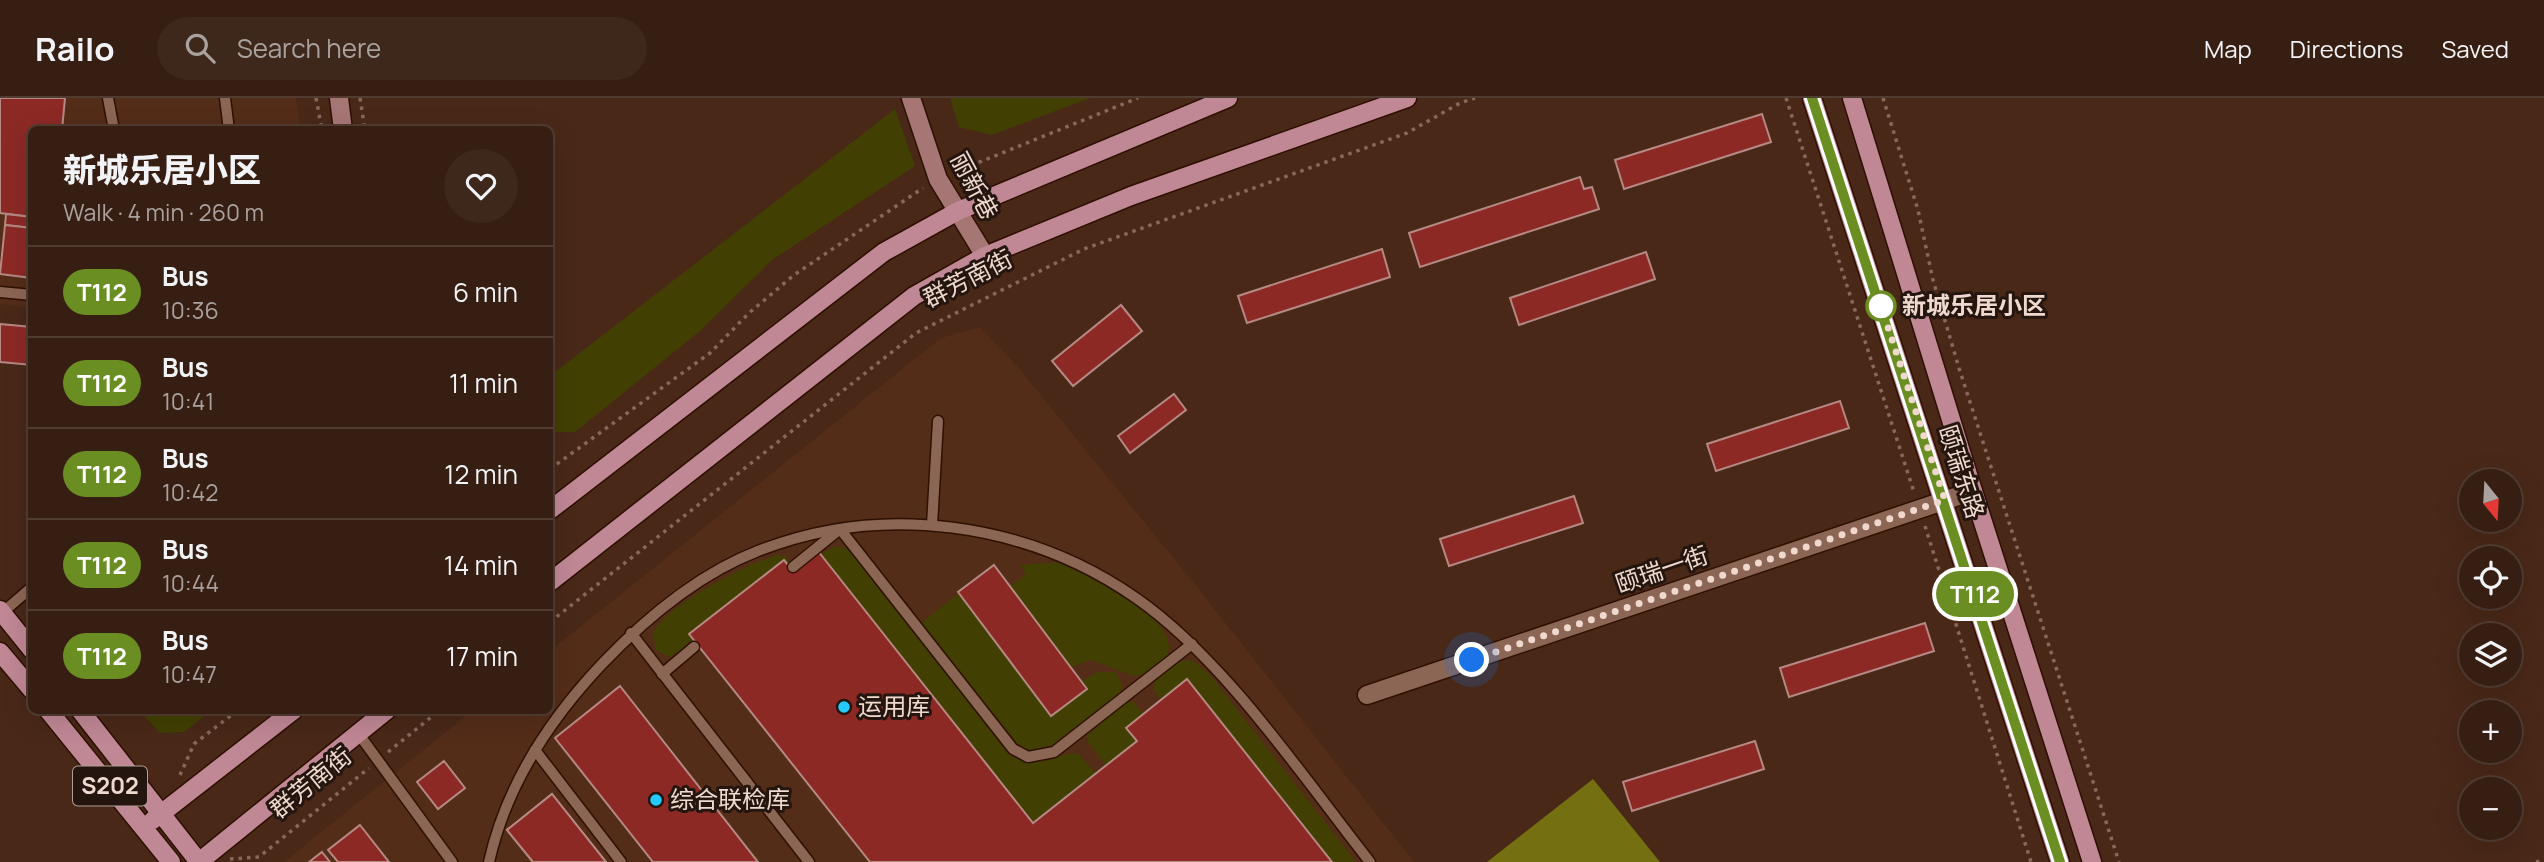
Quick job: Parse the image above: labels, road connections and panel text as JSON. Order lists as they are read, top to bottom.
{
  "streets": {
    "main road": ["群芳南街", "颐瑞东路", "S202"],
    "street": ["丽新巷", "颐瑞一街"]
  },
  "crossings": [
    ["丽新巷", "群芳南街"],
    ["群芳南街", "S202"],
    ["颐瑞东路", "颐瑞一街"]
  ],
  "places": ["新城乐居小区", "运用库", "综合联检库"],
  "lines": ["bus line T112"],
  "north": "bottom",
  "page": {
    "header": "Railo",
    "search": "Search here",
    "nav": ["Map", "Directions", "Saved"],
    "on_map": "T112",
    "heading": ["新城乐居小区", "Walk · 4 min · 260 m"],
    "list": [
      {
        "mark": "T112",
        "name": "Bus",
        "note": "10:36",
        "value": "6 min"
      },
      {
        "mark": "T112",
        "name": "Bus",
        "note": "10:41",
        "value": "11 min"
      },
      {
        "mark": "T112",
        "name": "Bus",
        "note": "10:42",
        "value": "12 min"
      },
      {
        "mark": "T112",
        "name": "Bus",
        "note": "10:44",
        "value": "14 min"
      },
      {
        "mark": "T112",
        "name": "Bus",
        "note": "10:47",
        "value": "17 min"
      }
    ],
    "map_buttons": ["+", "−"]
  }
}
